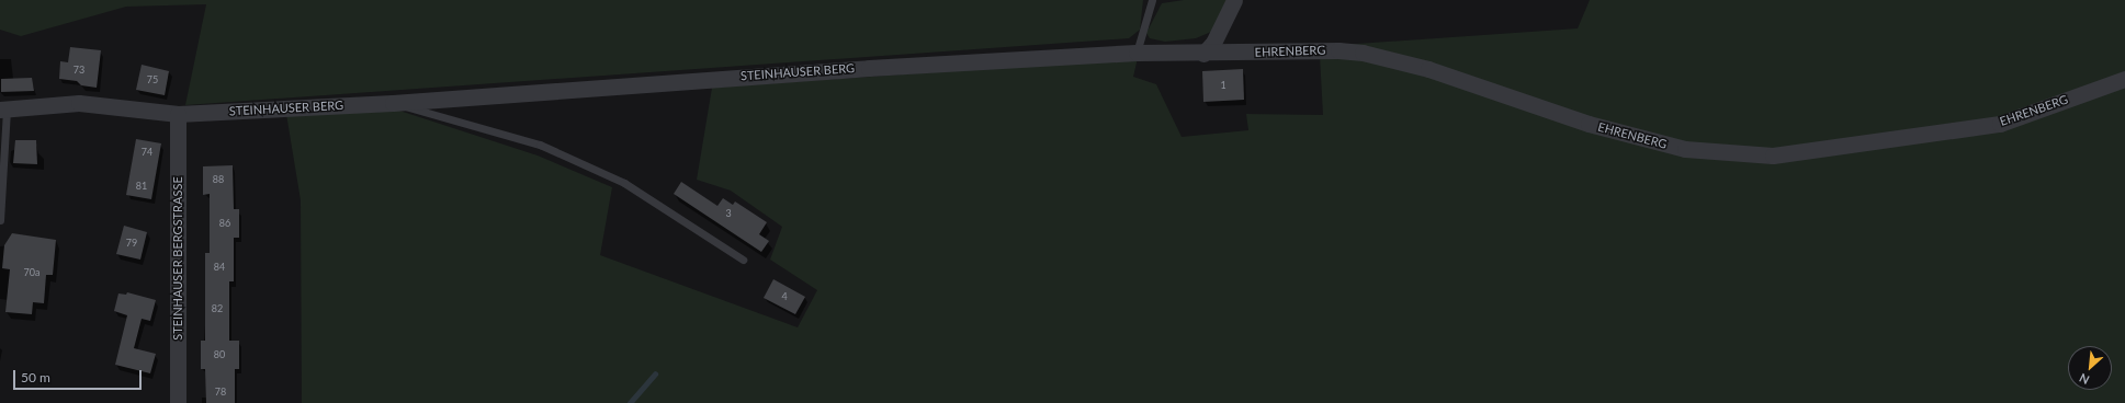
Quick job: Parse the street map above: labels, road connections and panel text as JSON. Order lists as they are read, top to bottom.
{
  "streets": {
    "street": ["EHRENBERG", "STEINHAUSER BERG", "STEINHAUSER BERGSTRASSE"]
  },
  "crossings": [
    ["EHRENBERG", "STEINHAUSER BERG"],
    ["STEINHAUSER BERG", "STEINHAUSER BERGSTRASSE"]
  ],
  "house_numbers": [
    "73",
    "75",
    "1",
    "74",
    "88",
    "81",
    "3",
    "86",
    "79",
    "84",
    "70a",
    "4",
    "82",
    "80",
    "78"
  ],
  "scale_bar": "50 m",
  "north": "bottom left"
}
